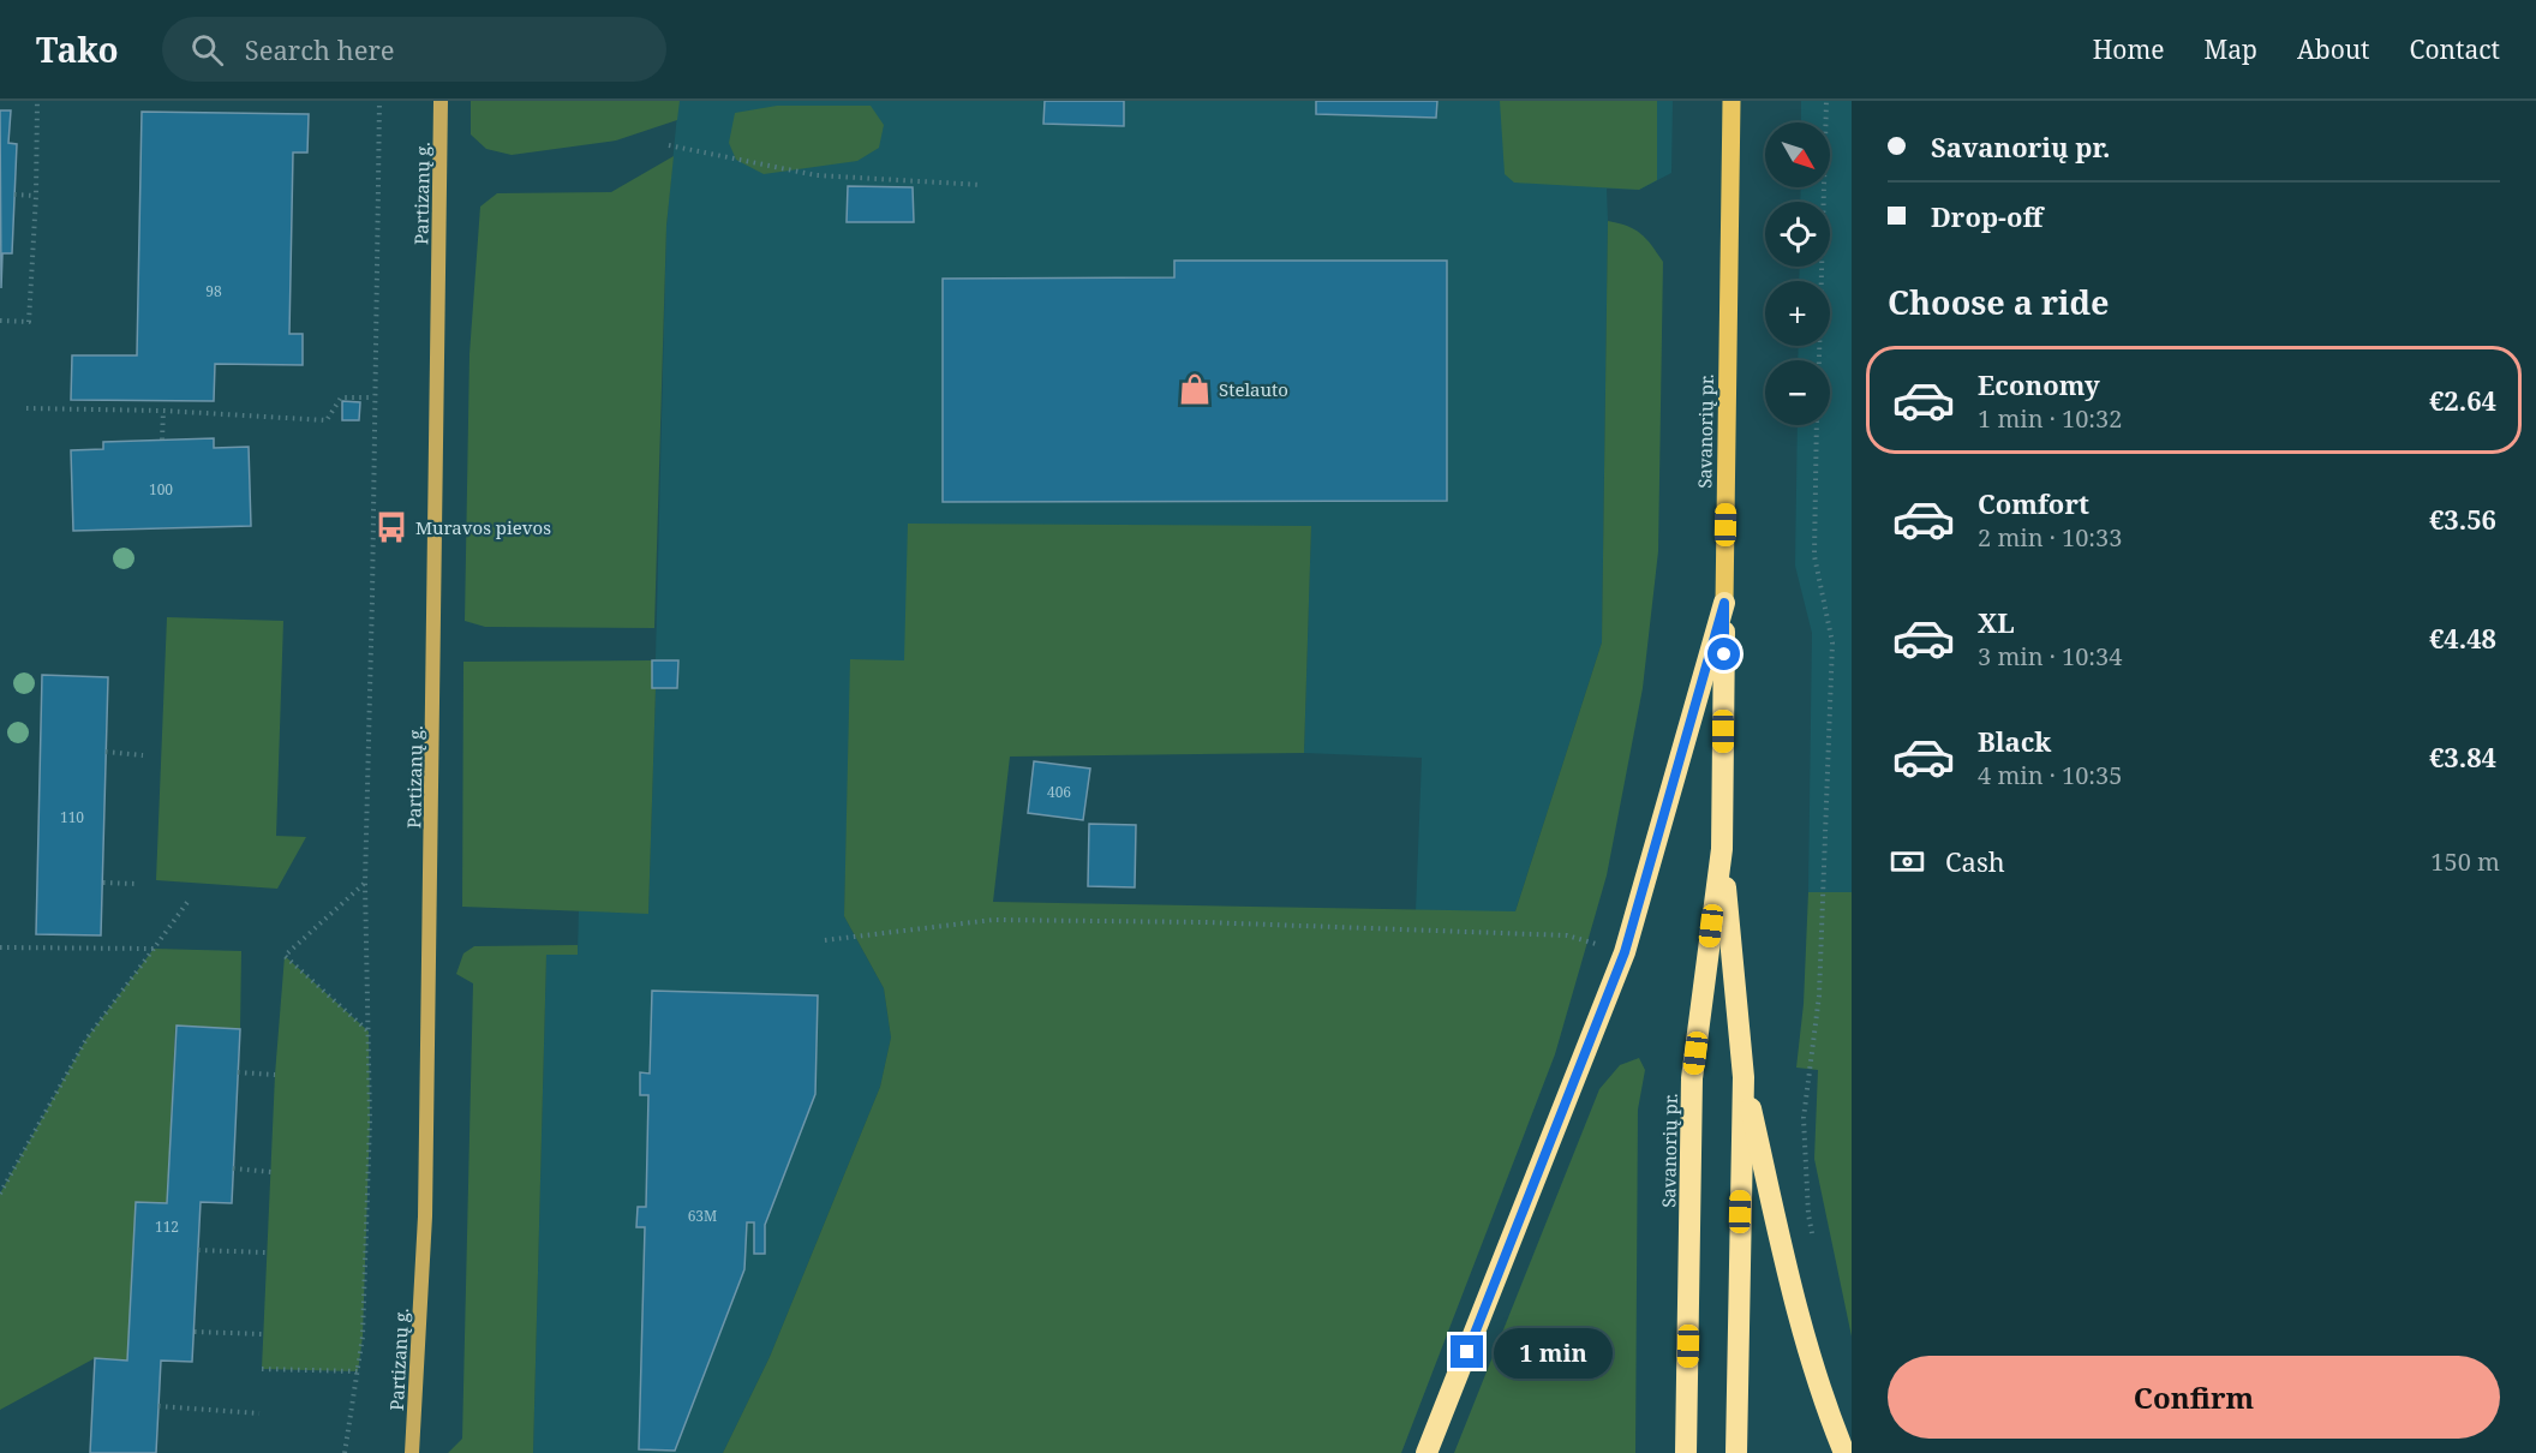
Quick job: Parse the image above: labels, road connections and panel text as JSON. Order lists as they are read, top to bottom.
{
  "streets": {
    "highway": ["Savanorių pr."],
    "street": ["Partizanų g."]
  },
  "places": {
    "shop": ["Stelauto"],
    "bus stop": ["Muravos pievos"]
  },
  "house_numbers": [
    "98",
    "100",
    "406",
    "110",
    "63M",
    "112"
  ],
  "north": "bottom right",
  "page": {
    "header": "Tako",
    "search": "Search here",
    "nav": [
      "Home",
      "Map",
      "About",
      "Contact"
    ],
    "banner": ["Savanorių pr.", "Drop-off"],
    "map_buttons": ["+", "−"],
    "heading": "Choose a ride",
    "list": [
      {
        "name": "Economy",
        "note": "1 min · 10:32",
        "value": "€2.64"
      },
      {
        "name": "Comfort",
        "note": "2 min · 10:33",
        "value": "€3.56"
      },
      {
        "name": "XL",
        "note": "3 min · 10:34",
        "value": "€4.48"
      },
      {
        "name": "Black",
        "note": "4 min · 10:35",
        "value": "€3.84"
      }
    ],
    "pay": ["Cash", "150 m"],
    "bubble": "1 min",
    "buttons": "Confirm"
  }
}
